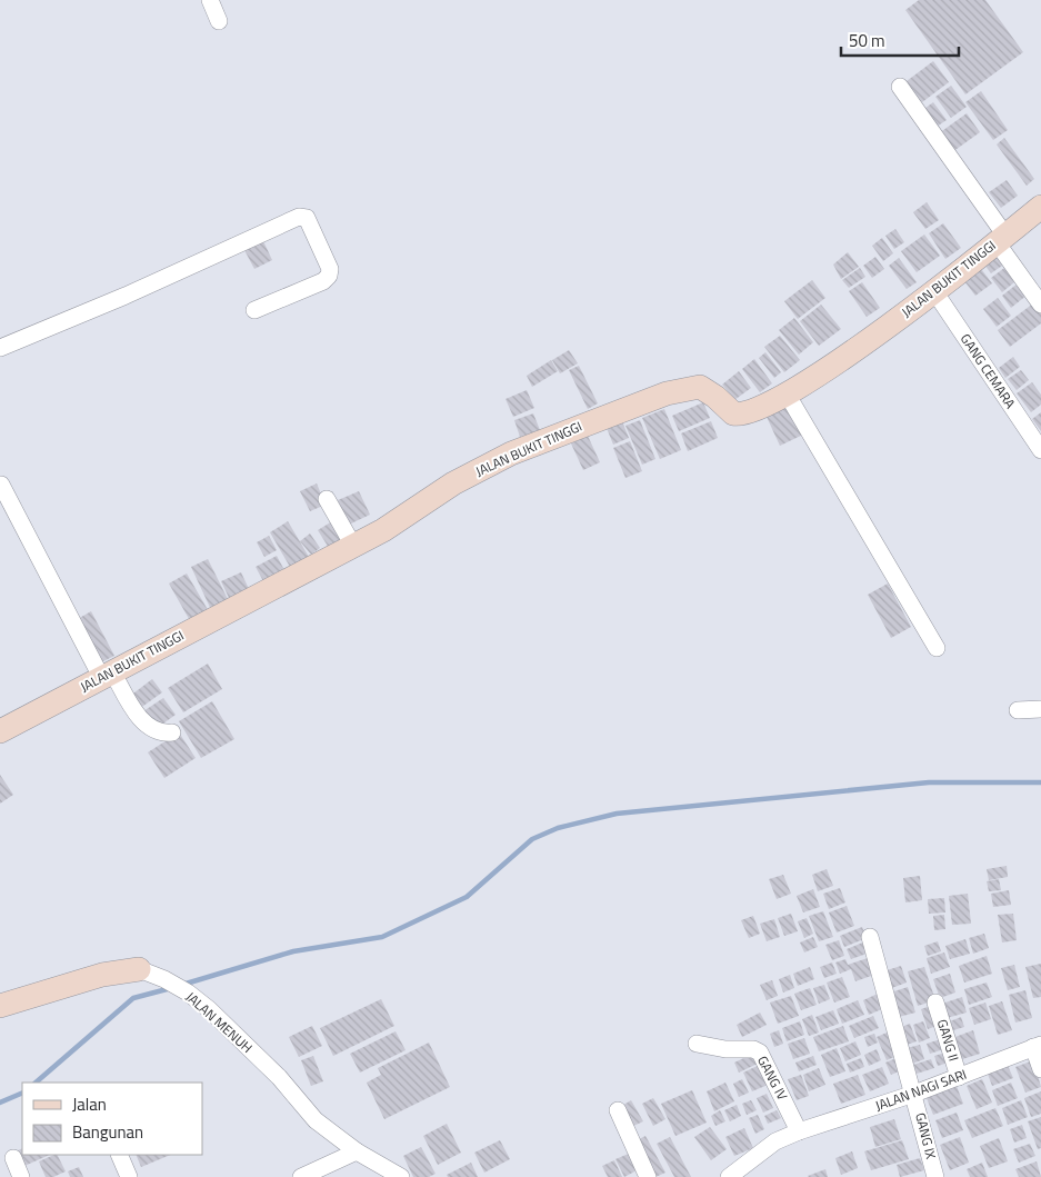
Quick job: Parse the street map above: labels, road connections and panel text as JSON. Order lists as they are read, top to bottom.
{
  "streets": {
    "street": [
      "JALAN BUKIT TINGGI",
      "GANG CEMARA",
      "JALAN MENUH",
      "GANG II",
      "GANG IV",
      "JALAN NAGI SARI",
      "GANG IX"
    ]
  },
  "crossings": [
    ["JALAN BUKIT TINGGI", "GANG CEMARA"],
    ["GANG II", "JALAN NAGI SARI"],
    ["GANG IV", "JALAN NAGI SARI"],
    ["JALAN NAGI SARI", "GANG IX"]
  ],
  "legend": ["Jalan", "Bangunan"],
  "scale_bar": "50 m"
}
